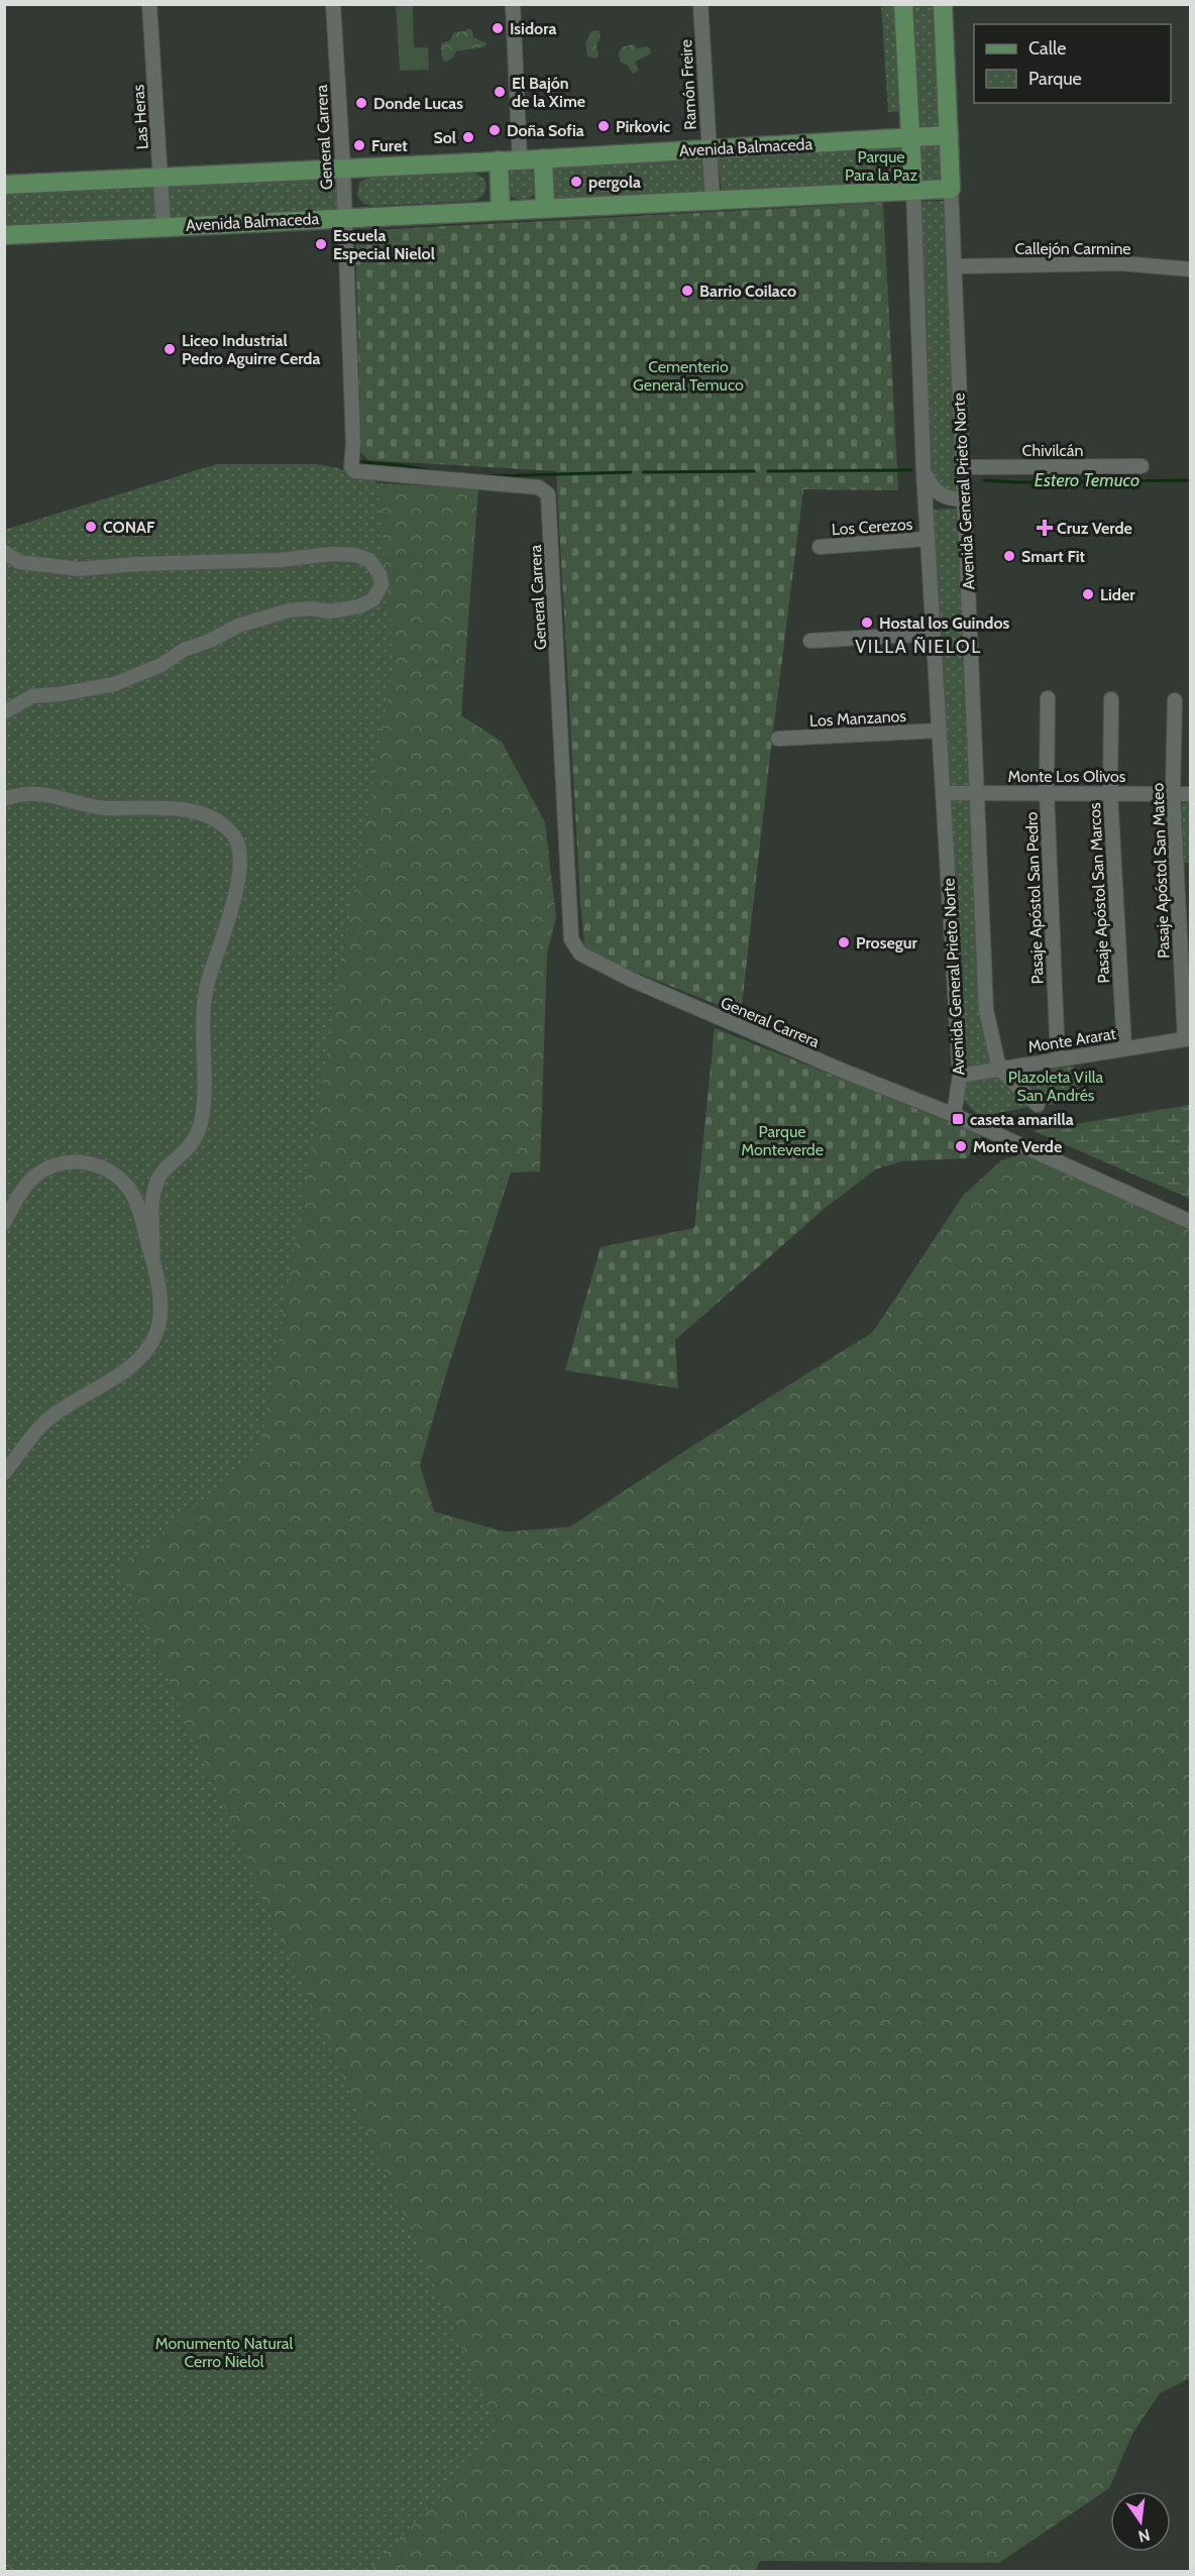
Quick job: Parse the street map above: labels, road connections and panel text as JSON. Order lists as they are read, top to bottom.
{
  "streets": {
    "main road": ["Avenida Balmaceda", "Avenida General Prieto Norte"],
    "street": [
      "Ramón Freire",
      "Las Heras",
      "General Carrera",
      "Callejón Carmine",
      "Chivilcán",
      "Los Cerezos",
      "Los Manzanos",
      "Monte Los Olivos",
      "Pasaje Apóstol San Mateo",
      "Pasaje Apóstol San Marcos",
      "Pasaje Apóstol San Pedro",
      "Monte Ararat"
    ]
  },
  "crossings": [
    ["Ramón Freire", "Avenida Balmaceda"],
    ["Las Heras", "Avenida Balmaceda"],
    ["General Carrera", "Avenida Balmaceda"],
    ["General Carrera", "Avenida General Prieto Norte"],
    ["Avenida Balmaceda", "Avenida General Prieto Norte"],
    ["Callejón Carmine", "Avenida General Prieto Norte"],
    ["Chivilcán", "Avenida General Prieto Norte"],
    ["Avenida General Prieto Norte", "Los Cerezos"],
    ["Avenida General Prieto Norte", "Los Manzanos"],
    ["Avenida General Prieto Norte", "Monte Los Olivos"],
    ["Avenida General Prieto Norte", "Monte Ararat"],
    ["Monte Los Olivos", "Pasaje Apóstol San Mateo"],
    ["Monte Los Olivos", "Pasaje Apóstol San Marcos"],
    ["Monte Los Olivos", "Pasaje Apóstol San Pedro"],
    ["Pasaje Apóstol San Mateo", "Monte Ararat"],
    ["Pasaje Apóstol San Marcos", "Monte Ararat"],
    ["Pasaje Apóstol San Pedro", "Monte Ararat"]
  ],
  "districts": ["VILLA ÑIELOL"],
  "water": ["Estero Temuco"],
  "parks": [
    "Parque Para la Paz",
    "Cementerio General Temuco",
    "Plazoleta Villa San Andrés",
    "Parque Monteverde",
    "Monumento Natural Cerro Ñielol"
  ],
  "places": {
    "other": [
      "Isidora",
      "El Bajón de la Xime",
      "Donde Lucas",
      "Pirkovic",
      "Doña Sofia",
      "Sol",
      "Furet",
      "pergola",
      "Escuela Especial Nielol",
      "Barrio Coilaco",
      "Liceo Industrial Pedro Aguirre Cerda",
      "CONAF",
      "Smart Fit",
      "Lider",
      "Hostal los Guindos",
      "Prosegur",
      "Monte Verde"
    ],
    "health": ["Cruz Verde"],
    "transit": ["caseta amarilla"]
  },
  "legend": ["Calle", "Parque"],
  "north": "bottom"
}
